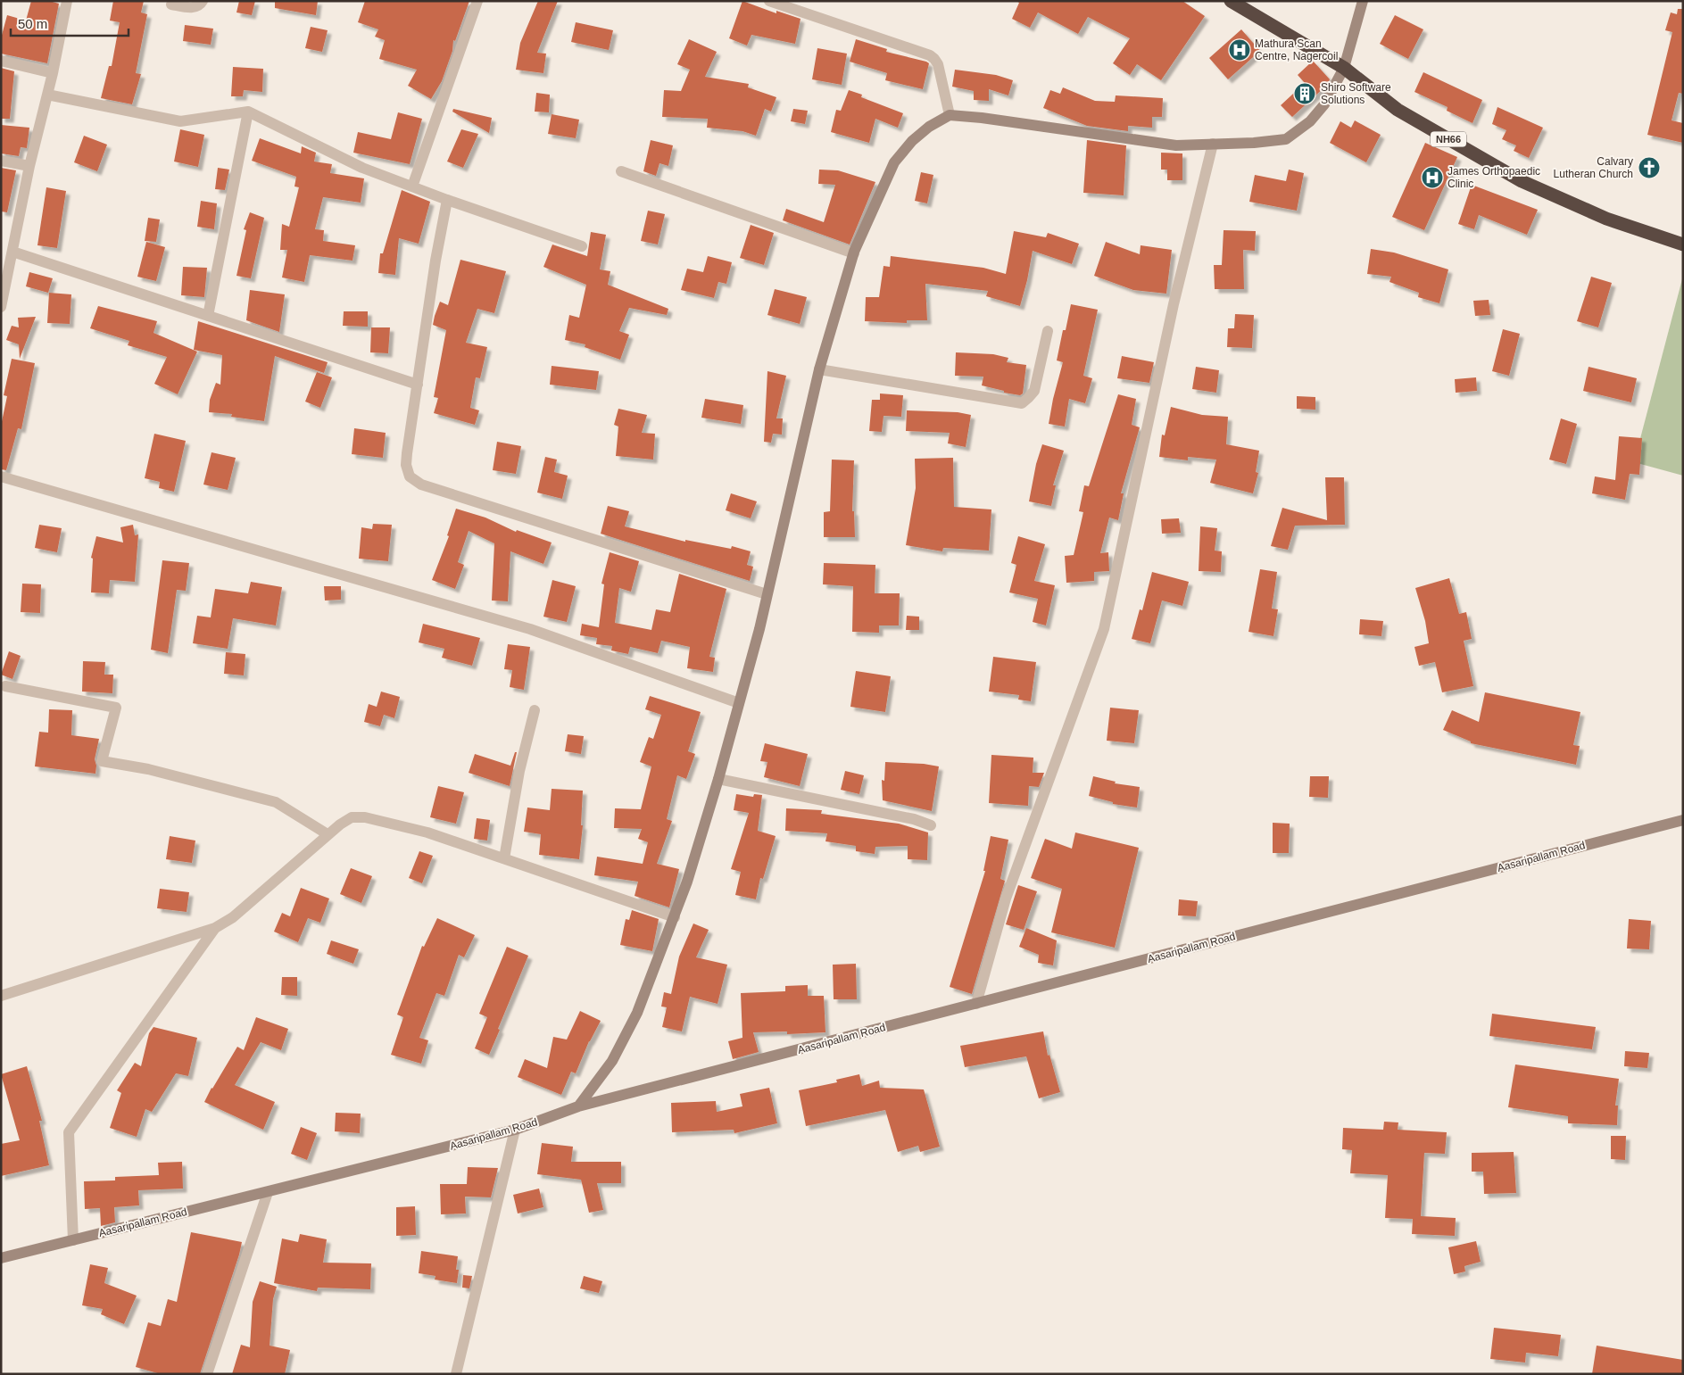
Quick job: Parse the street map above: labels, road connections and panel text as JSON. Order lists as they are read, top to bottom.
{
  "streets": {
    "highway": ["NH66"],
    "main road": ["Aasaripallam Road"]
  },
  "places": {
    "hospital": ["Mathura Scan Centre, Nagercoil", "James Orthopaedic Clinic"],
    "building": ["Shiro Software Solutions"],
    "church": ["Calvary Lutheran Church"]
  },
  "scale_bar": "50 m"
}
